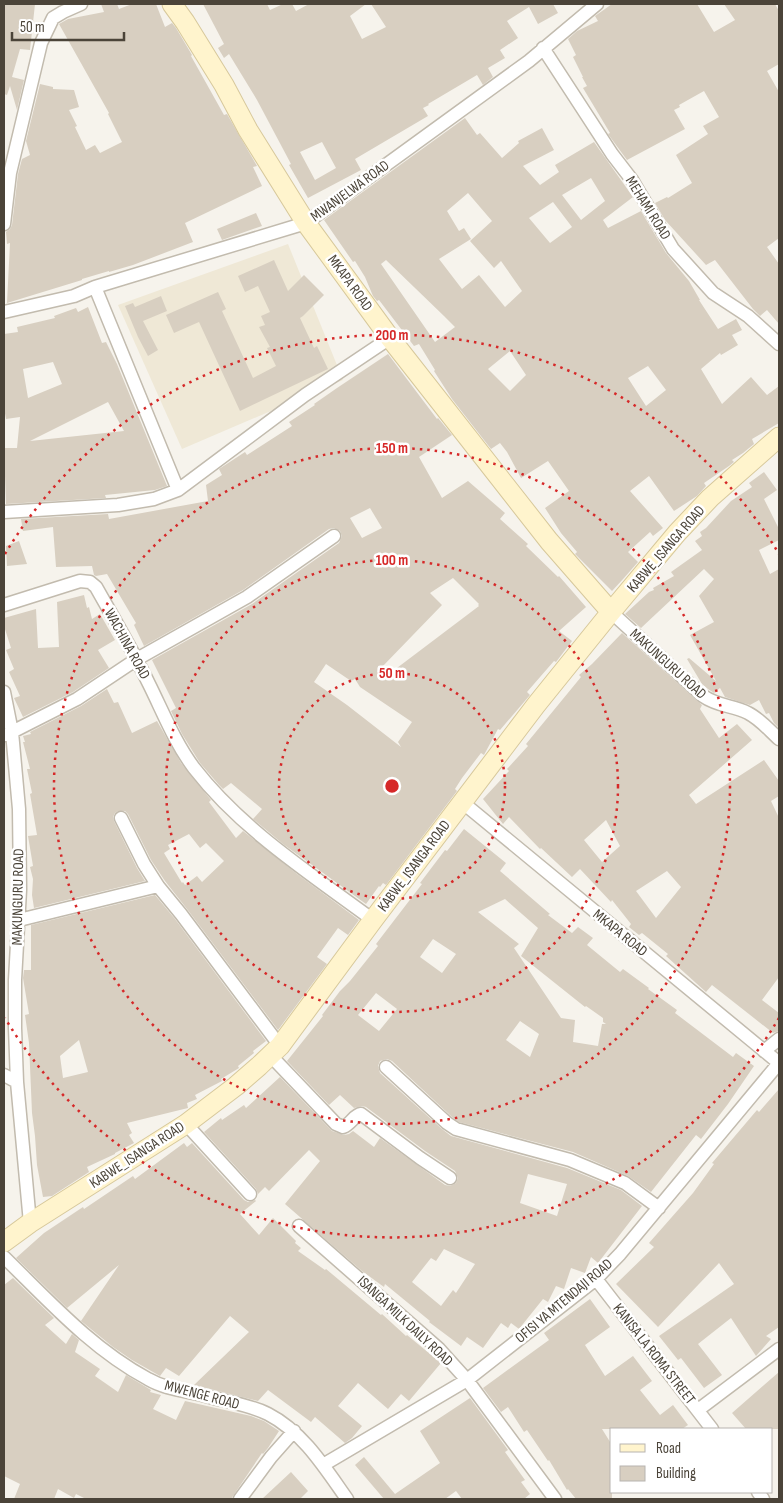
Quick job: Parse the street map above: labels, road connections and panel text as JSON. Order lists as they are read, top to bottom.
{
  "streets": {
    "street": [
      "MWANJELWA ROAD",
      "MEHAMI ROAD",
      "MKAPA ROAD",
      "KABWE_ISANGA ROAD",
      "WACHINA ROAD",
      "MAKUNGURU ROAD",
      "OFISI YA MTENDAJI ROAD",
      "ISANGA MILK DAILY ROAD",
      "KANISA LA ROMA STREET",
      "MWENGE ROAD"
    ]
  },
  "crossings": [
    ["MWANJELWA ROAD", "MEHAMI ROAD"],
    ["MWANJELWA ROAD", "MKAPA ROAD"],
    ["MKAPA ROAD", "KABWE_ISANGA ROAD"],
    ["MKAPA ROAD", "MAKUNGURU ROAD"],
    ["MKAPA ROAD", "OFISI YA MTENDAJI ROAD"],
    ["KABWE_ISANGA ROAD", "WACHINA ROAD"],
    ["KABWE_ISANGA ROAD", "MAKUNGURU ROAD"],
    ["OFISI YA MTENDAJI ROAD", "ISANGA MILK DAILY ROAD"],
    ["OFISI YA MTENDAJI ROAD", "KANISA LA ROMA STREET"],
    ["OFISI YA MTENDAJI ROAD", "MWENGE ROAD"]
  ],
  "legend": ["Road", "Building"],
  "scale_bar": "50 m",
  "rings": [
    "200 m",
    "150 m",
    "100 m",
    "50 m"
  ]
}
